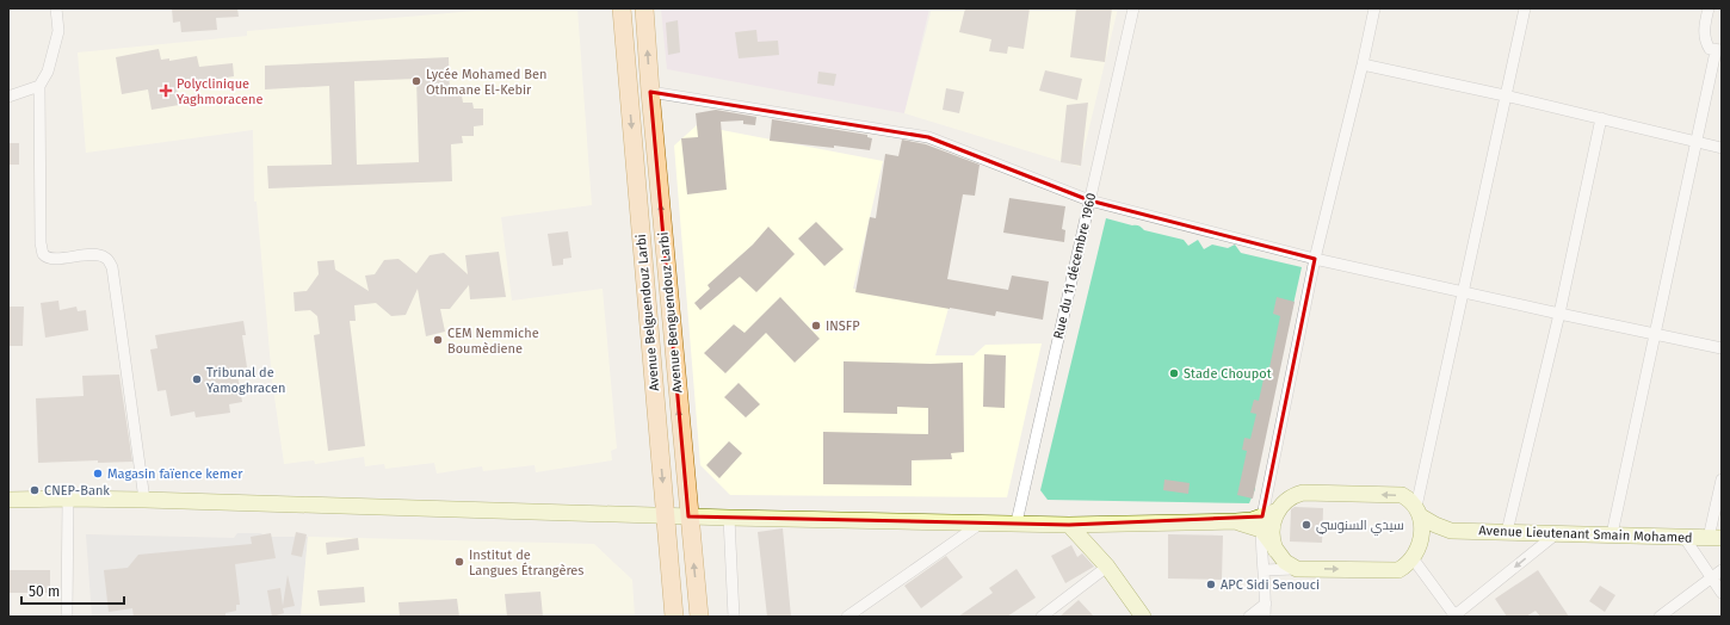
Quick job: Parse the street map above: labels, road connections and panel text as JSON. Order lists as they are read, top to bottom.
{
  "streets": {
    "main road": ["Avenue Belguendouz Larbi", "Avenue Benguendouz Larbi", "Avenue Lieutenant Smain Mohamed"],
    "street": ["Rue du 11 décembre 1960"]
  },
  "one_way": ["Avenue Belguendouz Larbi", "Avenue Benguendouz Larbi"],
  "places": {
    "other": [
      "Lycée Mohamed Ben Othmane El-Kebir",
      "INSFP",
      "CEM Nemmiche Boumèdiene",
      "Stade Choupot",
      "Tribunal de Yamoghracen",
      "Magasin faïence kemer",
      "CNEP-Bank",
      "سيدي السنوسي",
      "Institut de Langues Étrangères",
      "APC Sidi Senouci"
    ],
    "health": ["Polyclinique Yaghmoracene"]
  },
  "scale_bar": "50 m"
}
